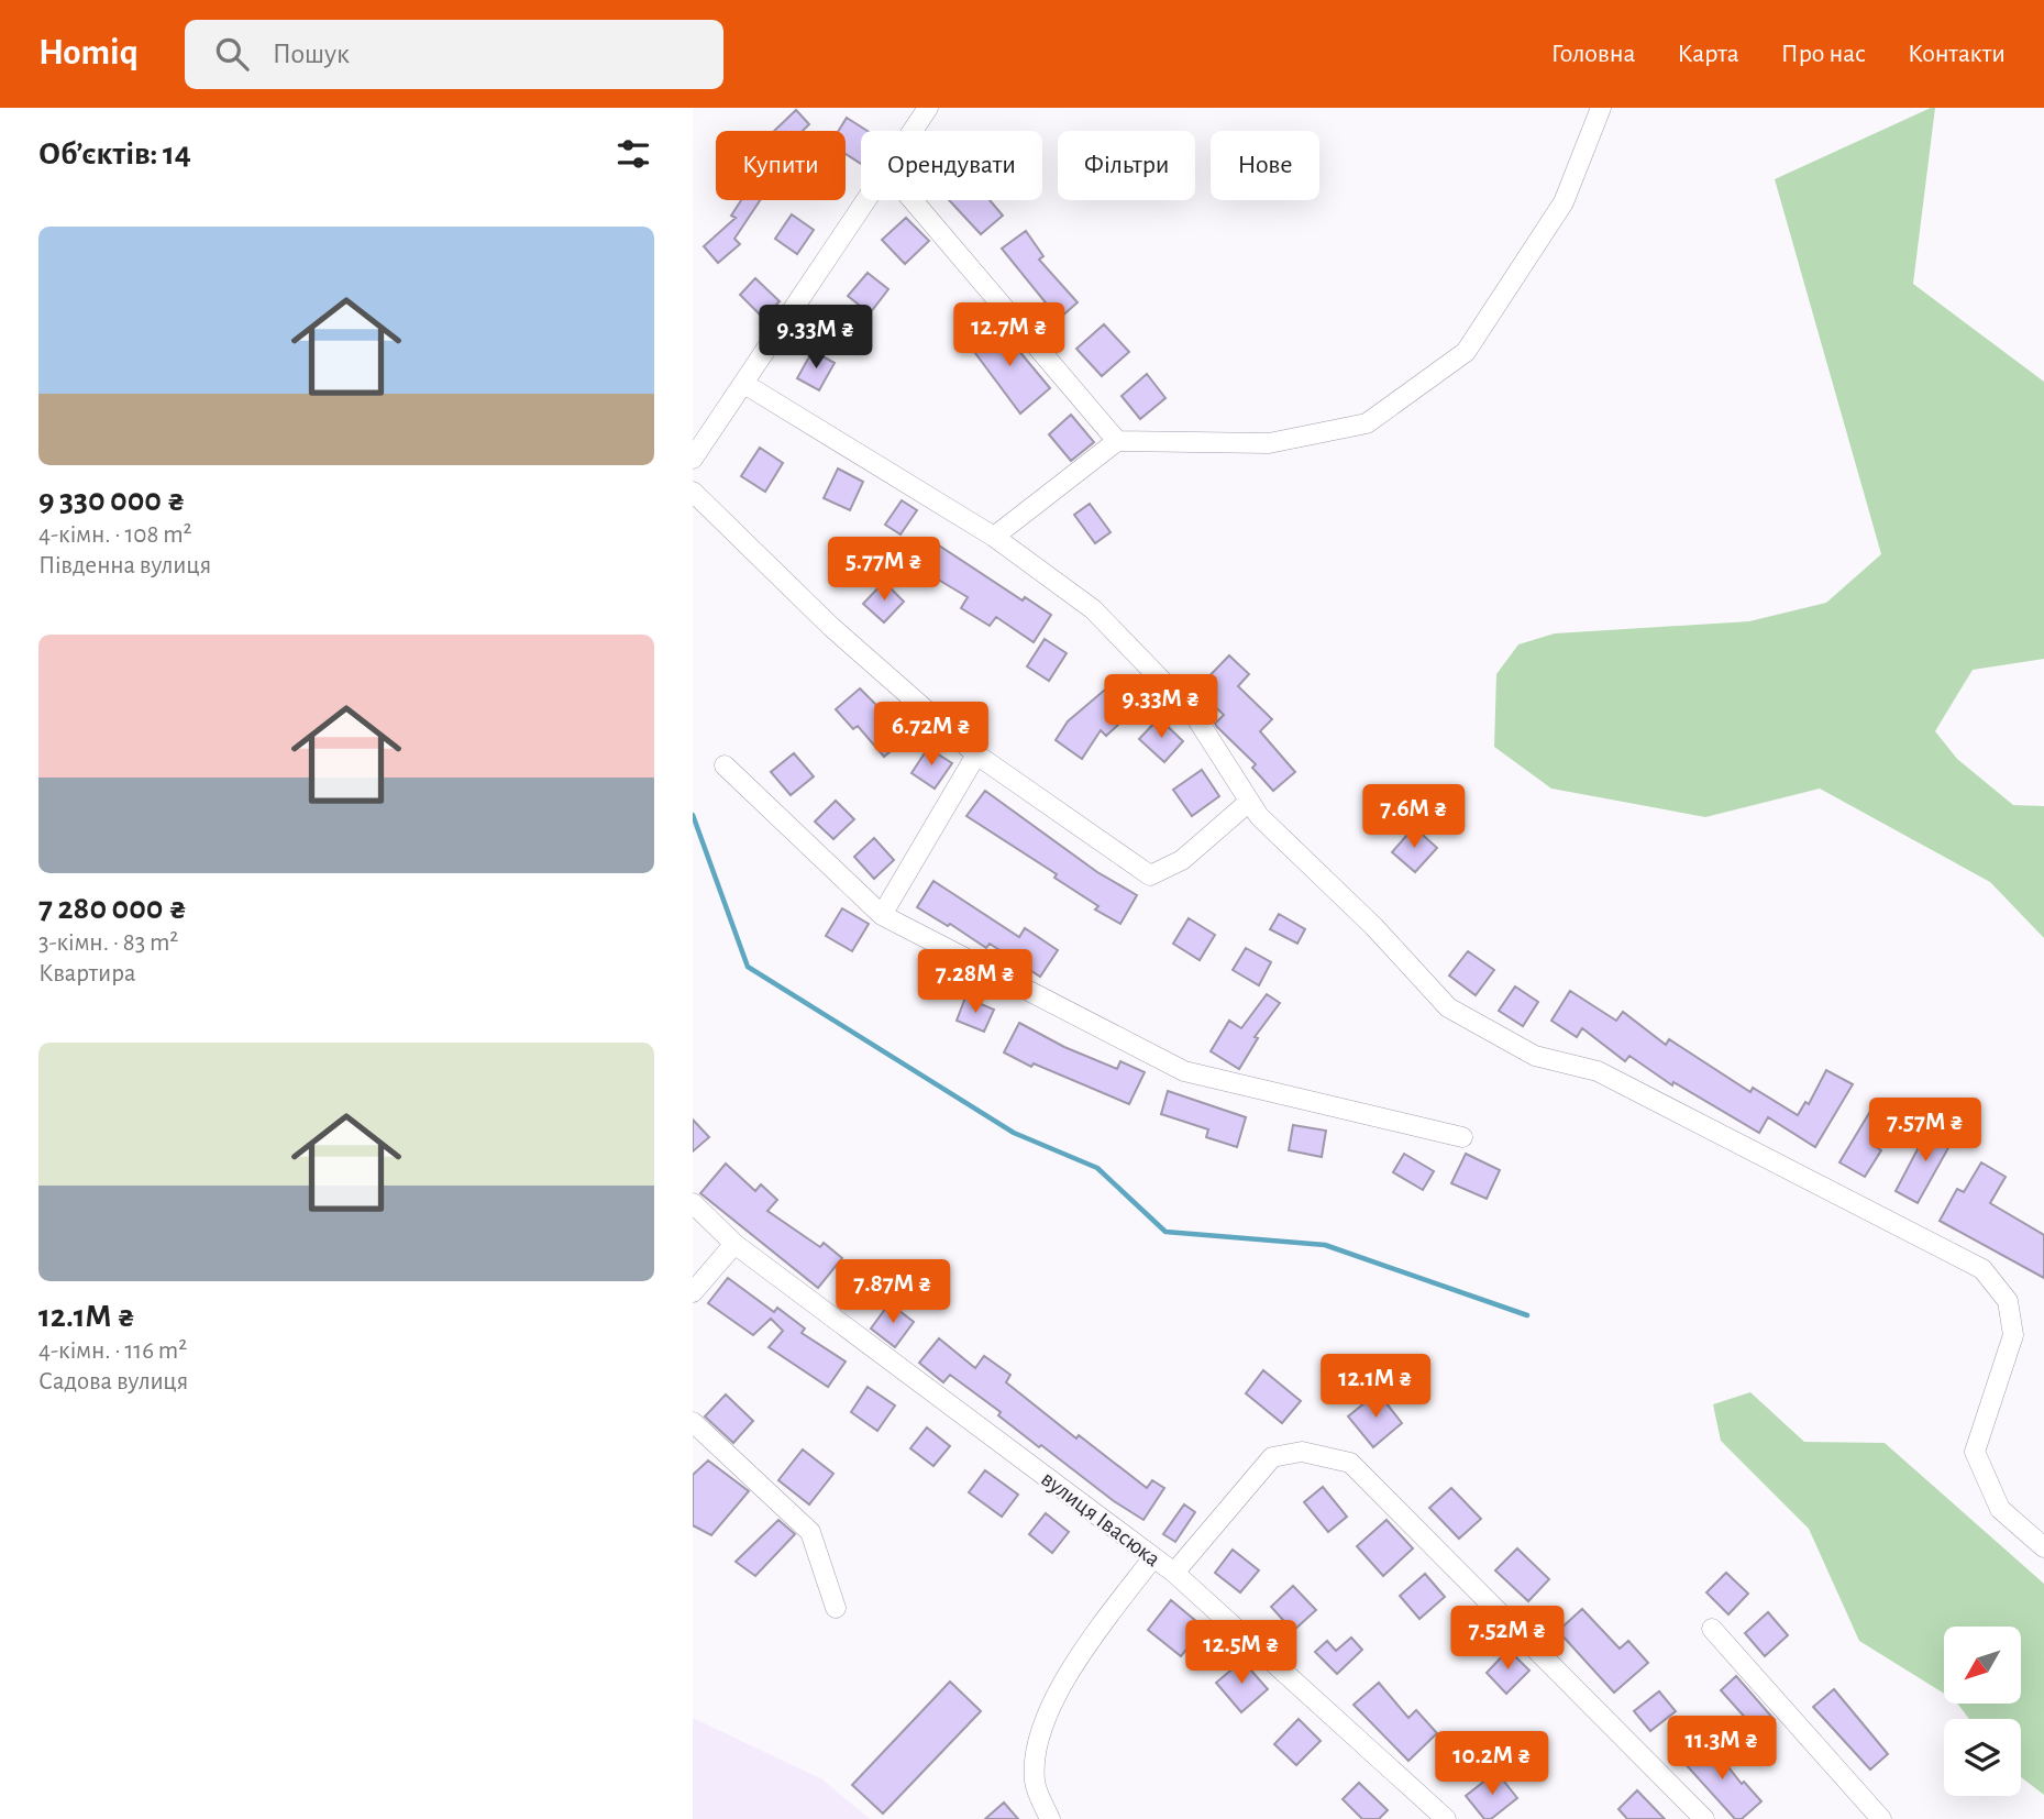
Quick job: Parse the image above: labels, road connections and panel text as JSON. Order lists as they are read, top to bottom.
{
  "streets": {
    "street": ["вулиця Івасюка"]
  },
  "north": "bottom left",
  "page": {
    "header": "Homiq",
    "search": "Пошук",
    "nav": [
      "Головна",
      "Карта",
      "Про нас",
      "Контакти"
    ],
    "heading": "Об’єктів: 14",
    "chip": [
      "Купити",
      "Орендувати",
      "Фільтри",
      "Нове"
    ],
    "list": [
      {
        "name": "9 330 000 ₴",
        "note": "4-кімн. · 108 m² · Південна вулиця"
      },
      {
        "name": "7 280 000 ₴",
        "note": "3-кімн. · 83 m² · Квартира"
      },
      {
        "name": "12.1M ₴",
        "note": "4-кімн. · 116 m² · Садова вулиця"
      }
    ],
    "price": [
      "12.7M ₴",
      "9.33M ₴",
      "5.77M ₴",
      "9.33M ₴",
      "6.72M ₴",
      "7.6M ₴",
      "7.28M ₴",
      "7.57M ₴",
      "7.87M ₴",
      "12.1M ₴",
      "7.52M ₴",
      "12.5M ₴",
      "11.3M ₴",
      "10.2M ₴"
    ]
  }
}
